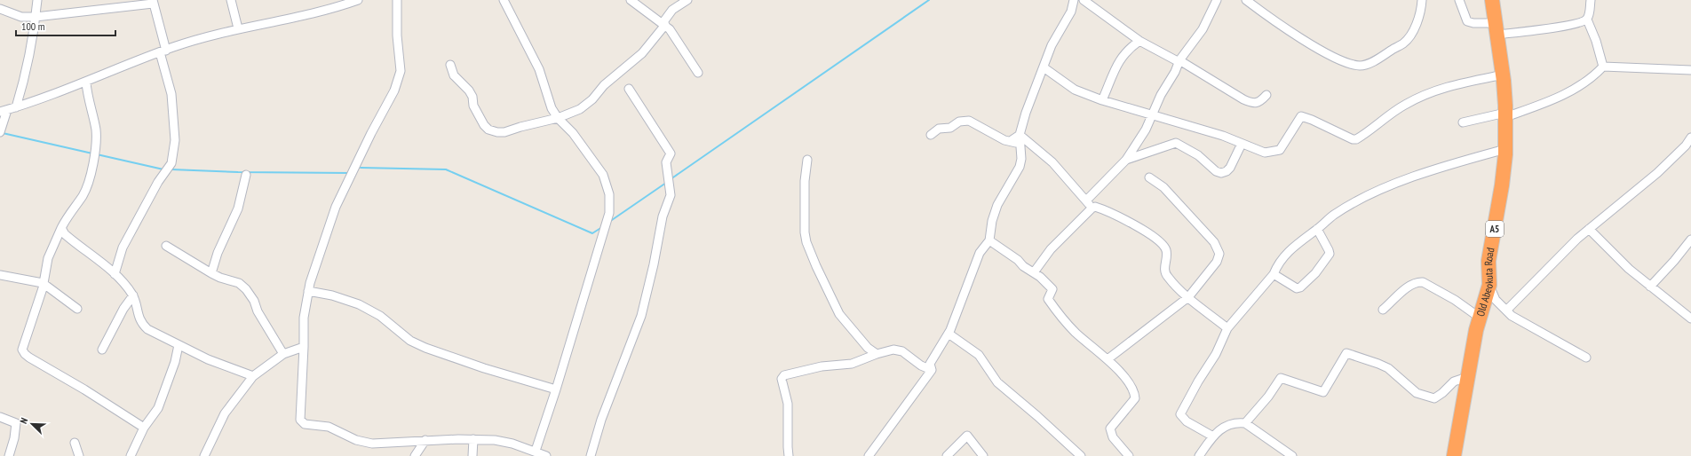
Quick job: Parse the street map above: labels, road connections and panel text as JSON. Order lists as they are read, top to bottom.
{
  "streets": {
    "highway": ["A5", "Old Abeokuta Road"]
  },
  "scale_bar": "100 m",
  "north": "top left"
}
